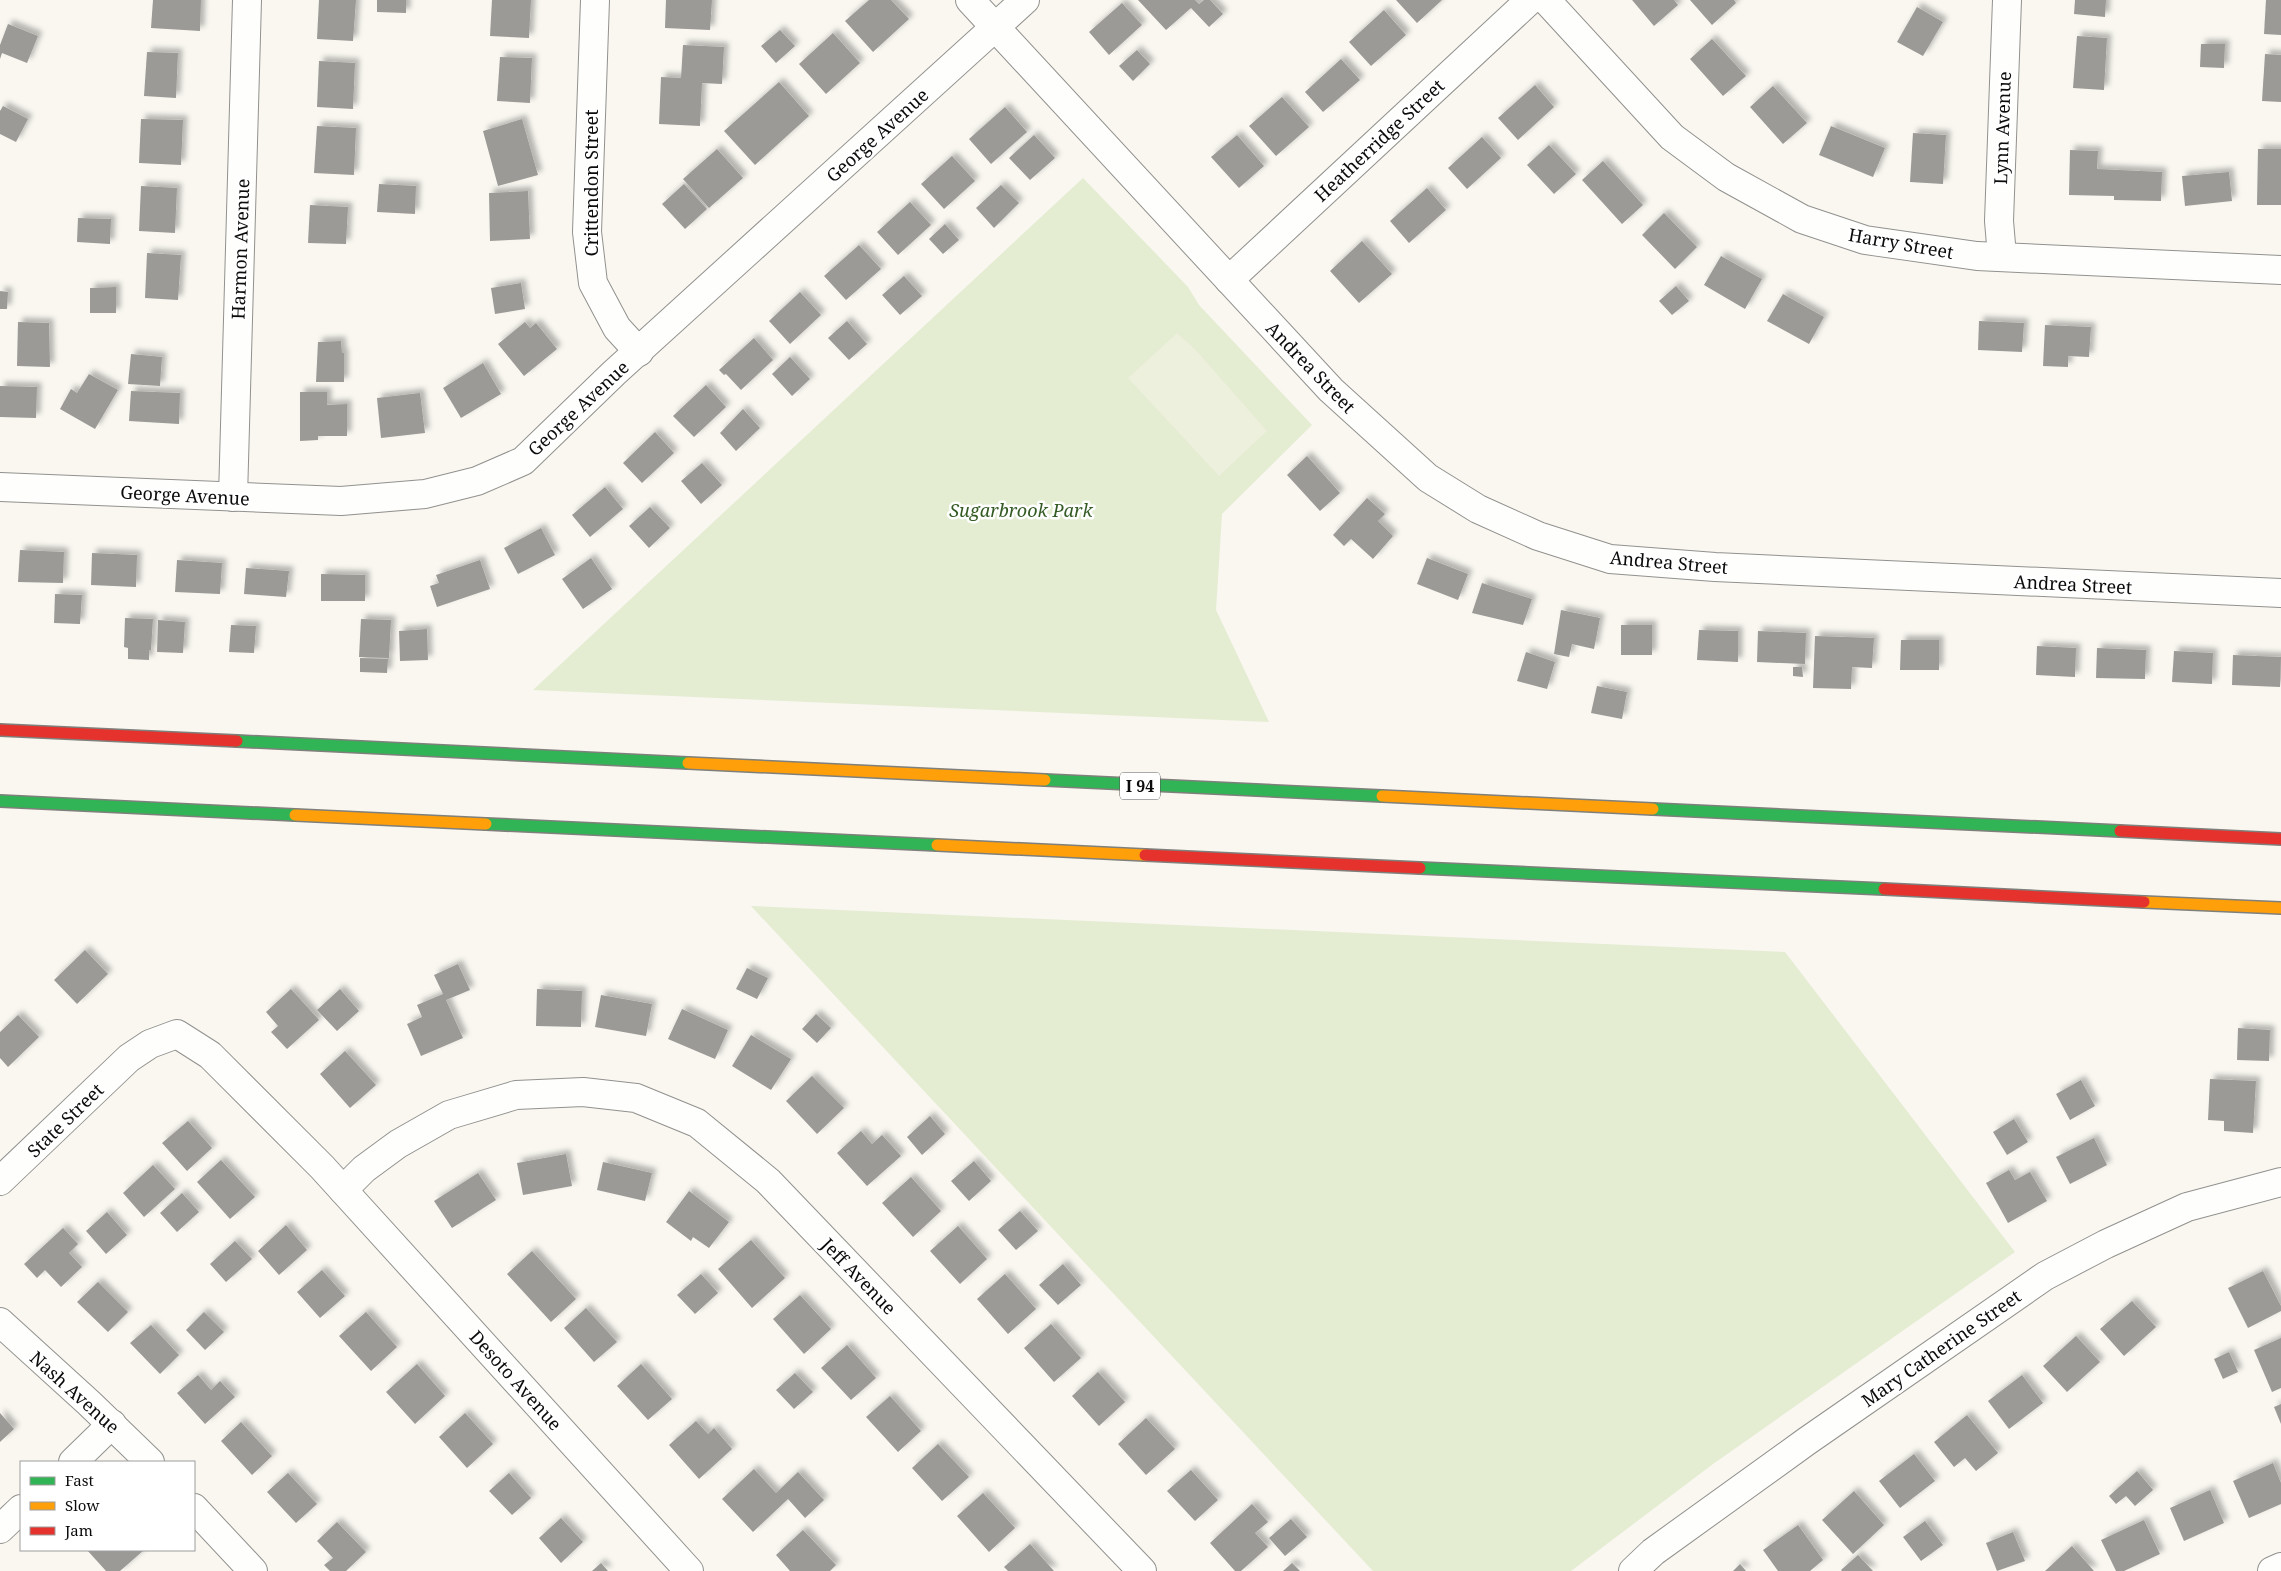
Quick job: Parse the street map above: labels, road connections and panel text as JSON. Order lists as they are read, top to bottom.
{
  "streets": {
    "highway": ["I 94"],
    "street": [
      "Lynn Avenue",
      "George Avenue",
      "Heatherridge Street",
      "Crittendon Street",
      "Harry Street",
      "Harmon Avenue",
      "Andrea Street",
      "State Street",
      "Jeff Avenue",
      "Mary Catherine Street",
      "Desoto Avenue",
      "Nash Avenue"
    ]
  },
  "crossings": [
    ["Lynn Avenue", "Harry Street"],
    ["George Avenue", "Crittendon Street"],
    ["George Avenue", "Harmon Avenue"],
    ["George Avenue", "Andrea Street"],
    ["Heatherridge Street", "Andrea Street"],
    ["State Street", "Desoto Avenue"],
    ["Jeff Avenue", "Desoto Avenue"]
  ],
  "parks": ["Sugarbrook Park"],
  "legend": ["Fast", "Slow", "Jam"]
}
